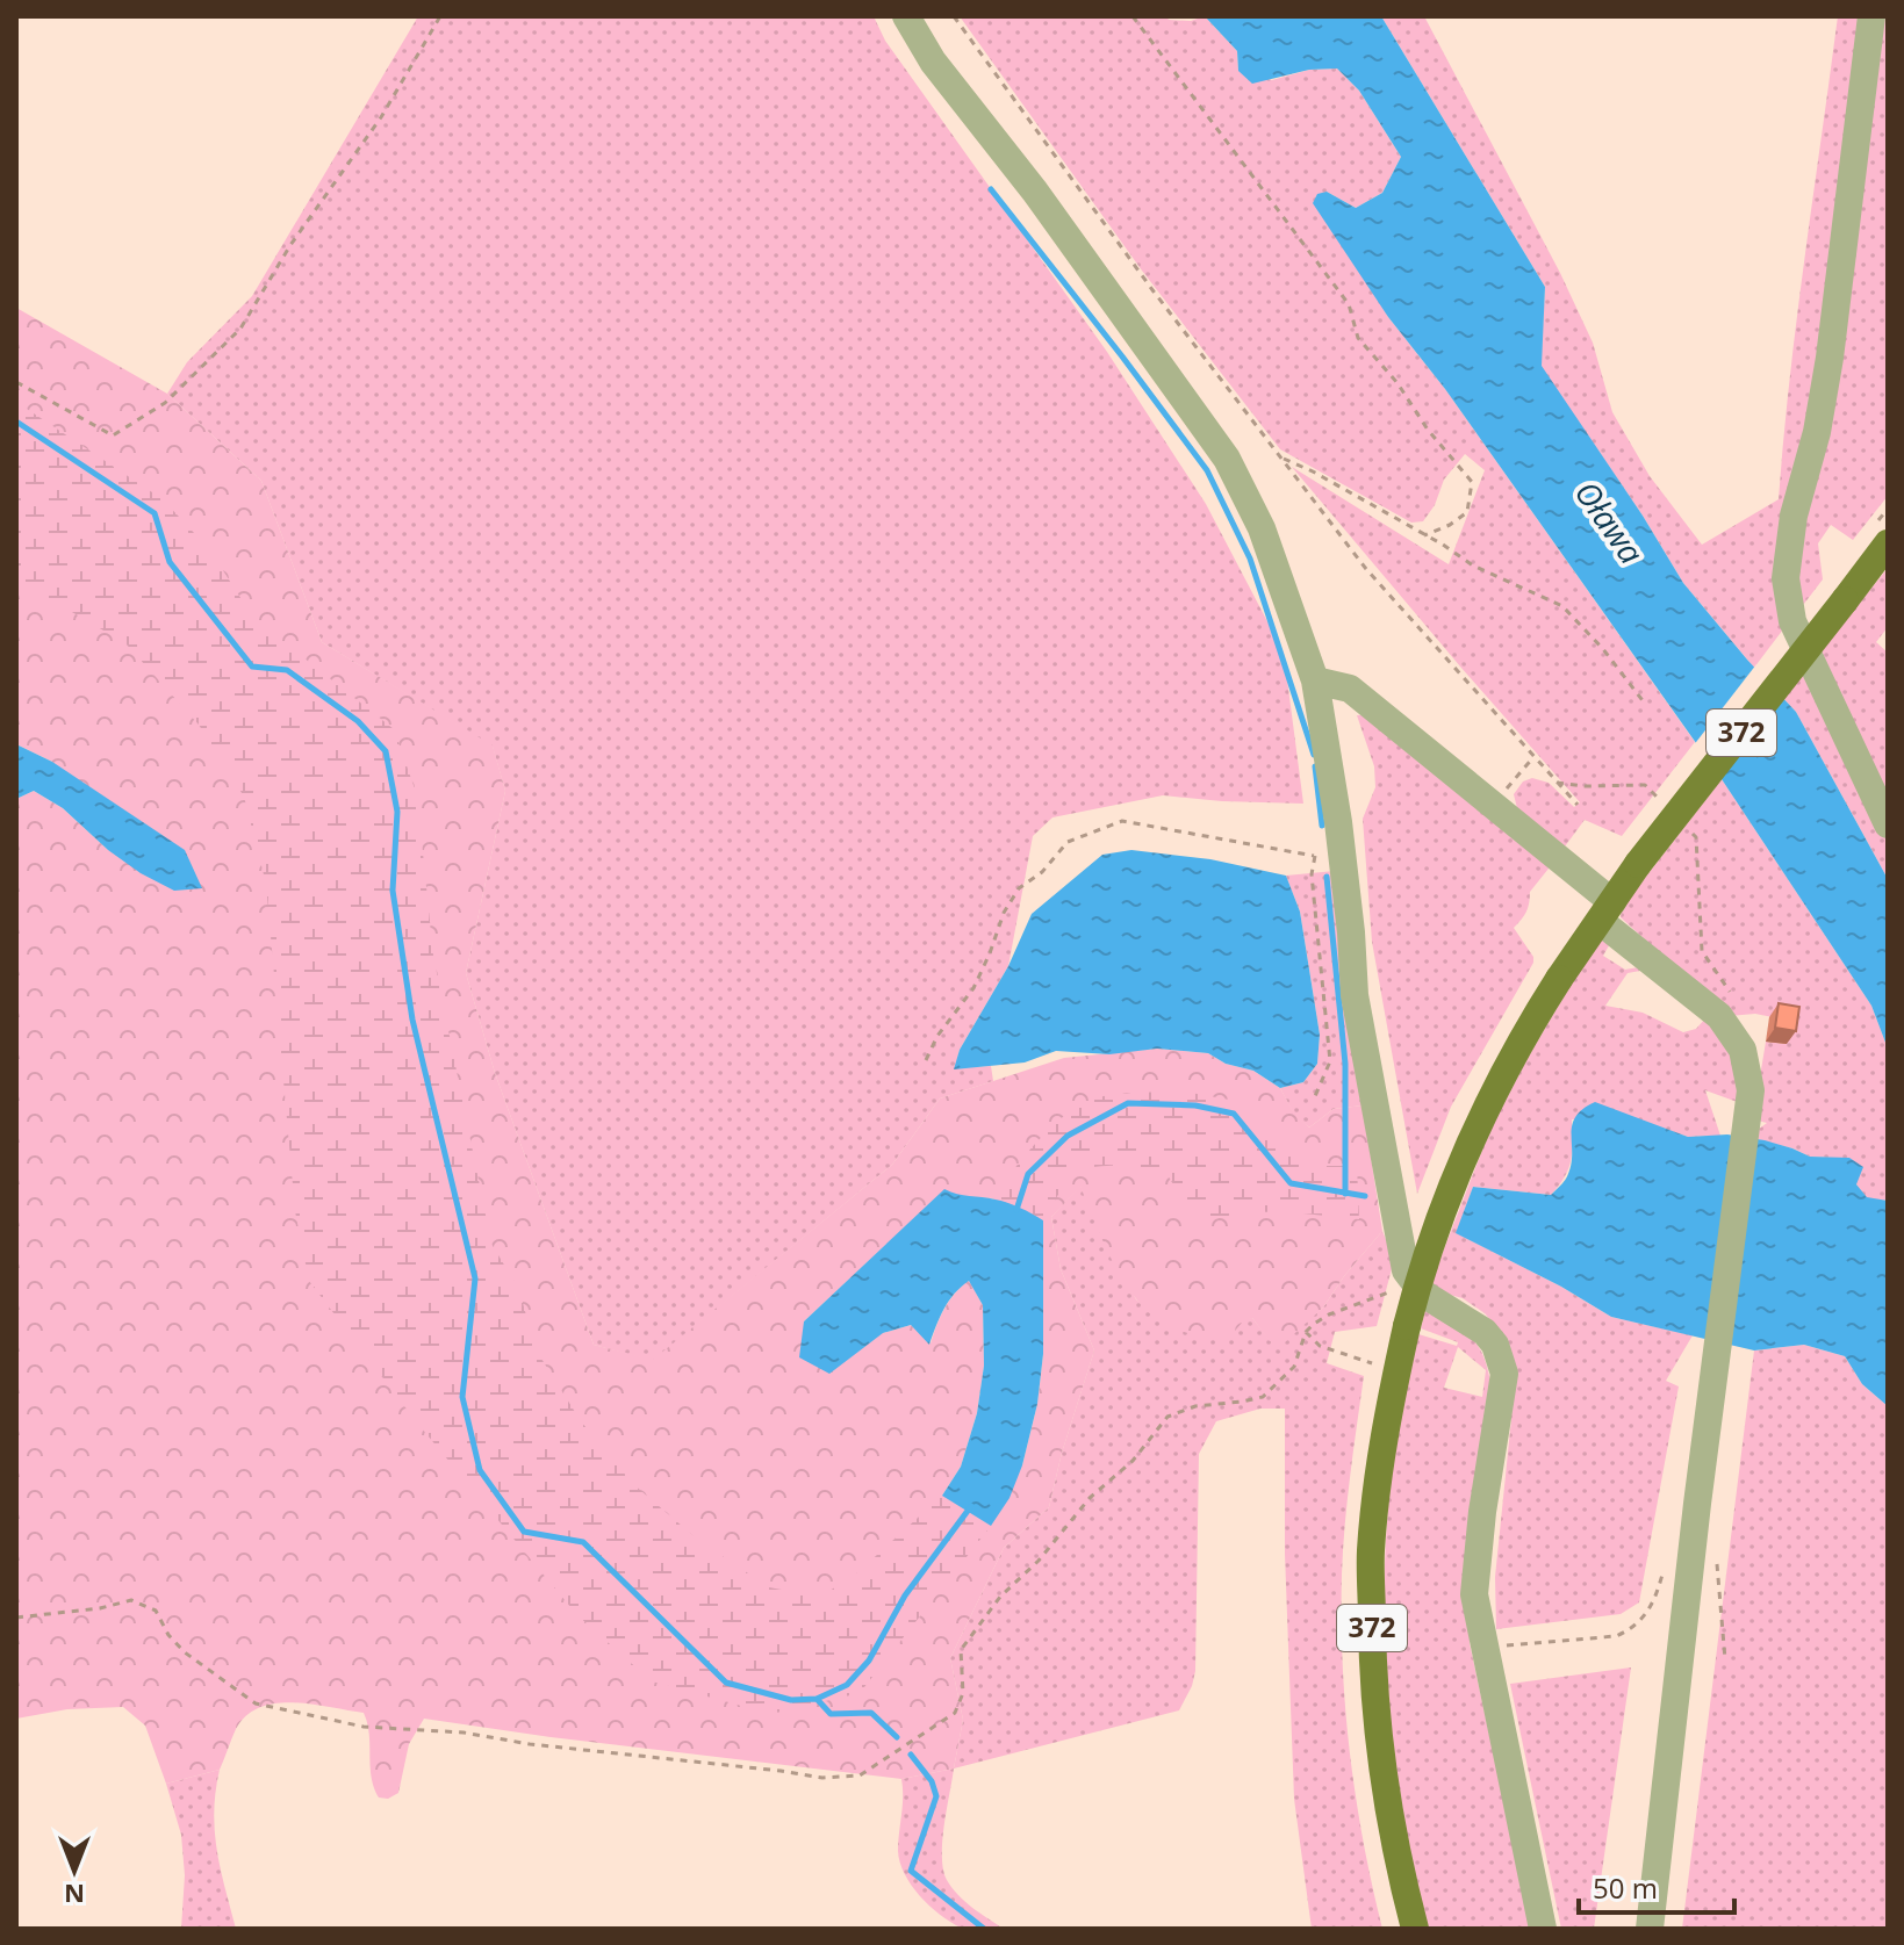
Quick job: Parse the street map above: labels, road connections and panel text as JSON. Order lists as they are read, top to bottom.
{
  "streets": {
    "main road": ["372"]
  },
  "water": ["Oława"],
  "scale_bar": "50 m",
  "north": "bottom"
}
